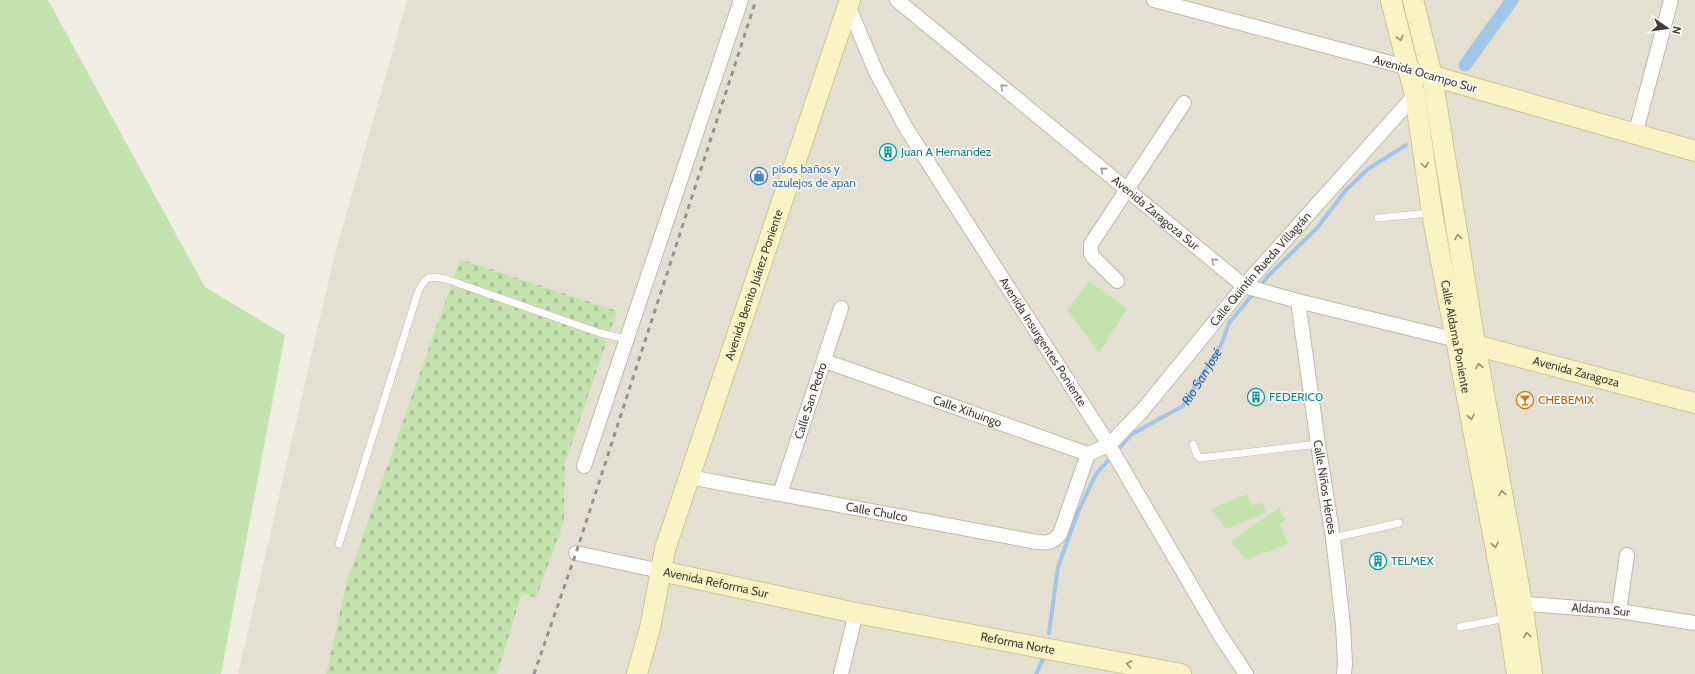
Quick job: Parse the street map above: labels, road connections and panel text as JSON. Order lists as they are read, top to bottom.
{
  "streets": {
    "main road": [
      "Avenida Ocampo Sur",
      "Avenida Benito Juárez Poniente",
      "Calle Aldama Poniente",
      "Avenida Zaragoza",
      "Avenida Reforma Sur",
      "Reforma Norte"
    ],
    "street": [
      "Avenida Zaragoza Sur",
      "Calle Quintín Rueda Villagrán",
      "Avenida Insurgentes Poniente",
      "Calle San Pedro",
      "Calle Xihuingo",
      "Calle Niños Héroes",
      "Calle Chulco",
      "Aldama Sur"
    ]
  },
  "crossings": [
    ["Avenida Ocampo Sur", "Calle Aldama Poniente"],
    ["Avenida Zaragoza Sur", "Calle Quintín Rueda Villagrán"],
    ["Avenida Zaragoza Sur", "Calle Aldama Poniente"],
    ["Avenida Zaragoza Sur", "Avenida Zaragoza"],
    ["Avenida Zaragoza Sur", "Calle Niños Héroes"],
    ["Calle Quintín Rueda Villagrán", "Calle Aldama Poniente"],
    ["Calle Quintín Rueda Villagrán", "Avenida Insurgentes Poniente"],
    ["Avenida Benito Juárez Poniente", "Avenida Insurgentes Poniente"],
    ["Avenida Benito Juárez Poniente", "Calle Chulco"],
    ["Avenida Benito Juárez Poniente", "Avenida Reforma Sur"],
    ["Calle Aldama Poniente", "Avenida Zaragoza"],
    ["Calle Aldama Poniente", "Aldama Sur"],
    ["Calle San Pedro", "Calle Xihuingo"],
    ["Calle San Pedro", "Calle Chulco"],
    ["Calle Xihuingo", "Calle Chulco"],
    ["Avenida Reforma Sur", "Reforma Norte"]
  ],
  "one_way": ["Avenida Zaragoza Sur", "Reforma Norte"],
  "water": ["Rio San José"],
  "places": {
    "building": ["Juan A Hernandez", "FEDERIC0", "TELMEX"],
    "shop": ["pisos baños y azulejos de apan"],
    "bar": ["CHEBEMIX"]
  },
  "north": "right"
}
